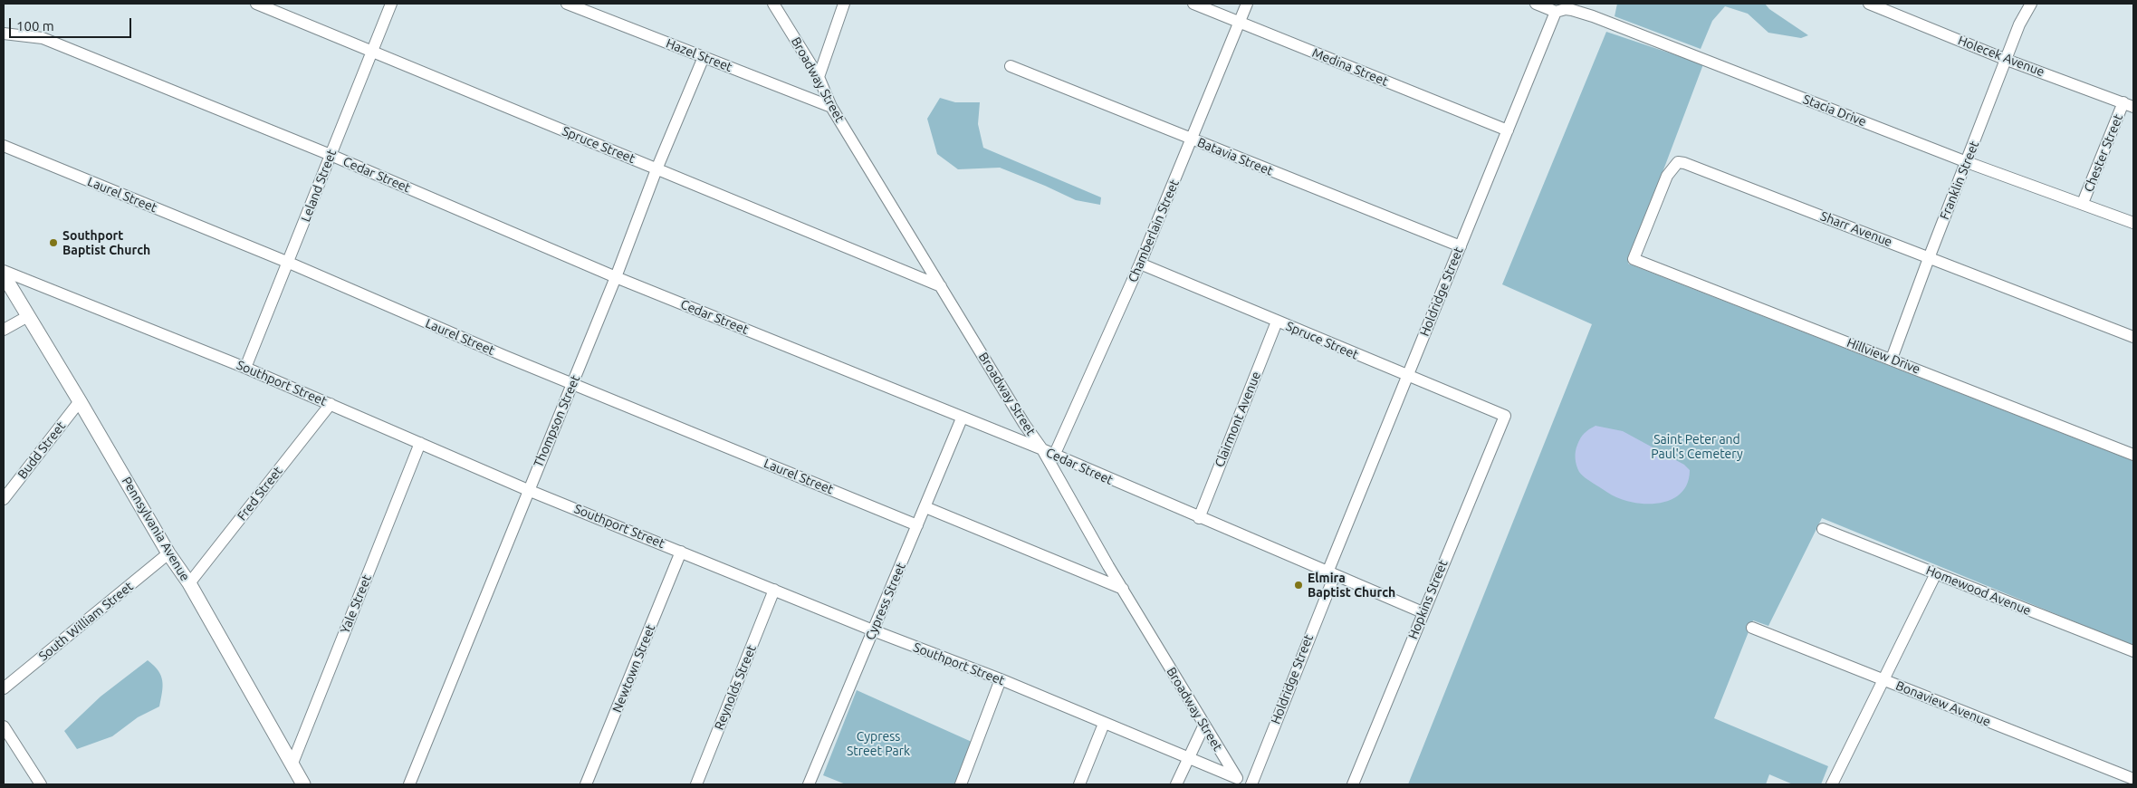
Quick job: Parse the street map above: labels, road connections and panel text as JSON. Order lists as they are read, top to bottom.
{
  "streets": {
    "main road": ["Pennsylvania Avenue"],
    "street": [
      "Hazel Street",
      "Holecek Avenue",
      "Medina Street",
      "Broadway Street",
      "Stacia Drive",
      "Spruce Street",
      "Chester Street",
      "Batavia Street",
      "Cedar Street",
      "Franklin Street",
      "Leland Street",
      "Laurel Street",
      "Sharr Avenue",
      "Chamberlain Street",
      "Holdridge Street",
      "Hillview Drive",
      "Southport Street",
      "Clairmont Avenue",
      "Thompson Street",
      "Budd Street",
      "Fred Street",
      "Homewood Avenue",
      "Hopkins Street",
      "Cypress Street",
      "Yale Street",
      "South William Street",
      "Newtown Street",
      "Reynolds Street",
      "Bonaview Avenue"
    ]
  },
  "crossings": [
    ["Hazel Street", "Broadway Street"],
    ["Hazel Street", "Thompson Street"],
    ["Holecek Avenue", "Chester Street"],
    ["Holecek Avenue", "Franklin Street"],
    ["Medina Street", "Chamberlain Street"],
    ["Medina Street", "Holdridge Street"],
    ["Broadway Street", "Spruce Street"],
    ["Broadway Street", "Cedar Street"],
    ["Broadway Street", "Southport Street"],
    ["Stacia Drive", "Chester Street"],
    ["Stacia Drive", "Franklin Street"],
    ["Stacia Drive", "Holdridge Street"],
    ["Spruce Street", "Leland Street"],
    ["Spruce Street", "Chamberlain Street"],
    ["Spruce Street", "Holdridge Street"],
    ["Spruce Street", "Clairmont Avenue"],
    ["Spruce Street", "Thompson Street"],
    ["Spruce Street", "Hopkins Street"],
    ["Batavia Street", "Chamberlain Street"],
    ["Batavia Street", "Holdridge Street"],
    ["Cedar Street", "Leland Street"],
    ["Cedar Street", "Chamberlain Street"],
    ["Cedar Street", "Holdridge Street"],
    ["Cedar Street", "Clairmont Avenue"],
    ["Cedar Street", "Thompson Street"],
    ["Cedar Street", "Hopkins Street"],
    ["Cedar Street", "Cypress Street"],
    ["Franklin Street", "Sharr Avenue"],
    ["Franklin Street", "Hillview Drive"],
    ["Leland Street", "Laurel Street"],
    ["Leland Street", "Southport Street"],
    ["Laurel Street", "Thompson Street"],
    ["Laurel Street", "Cypress Street"],
    ["Sharr Avenue", "Hillview Drive"],
    ["Southport Street", "Thompson Street"],
    ["Southport Street", "Fred Street"],
    ["Southport Street", "Cypress Street"],
    ["Southport Street", "Yale Street"],
    ["Southport Street", "Newtown Street"],
    ["Southport Street", "Reynolds Street"],
    ["Budd Street", "Pennsylvania Avenue"],
    ["Fred Street", "Pennsylvania Avenue"],
    ["Pennsylvania Avenue", "Yale Street"],
    ["Pennsylvania Avenue", "South William Street"]
  ],
  "parks": ["Saint Peter and Paul's Cemetery", "Cypress Street Park"],
  "places": ["Southport Baptist Church", "Elmira Baptist Church"],
  "scale_bar": "100 m"
}
